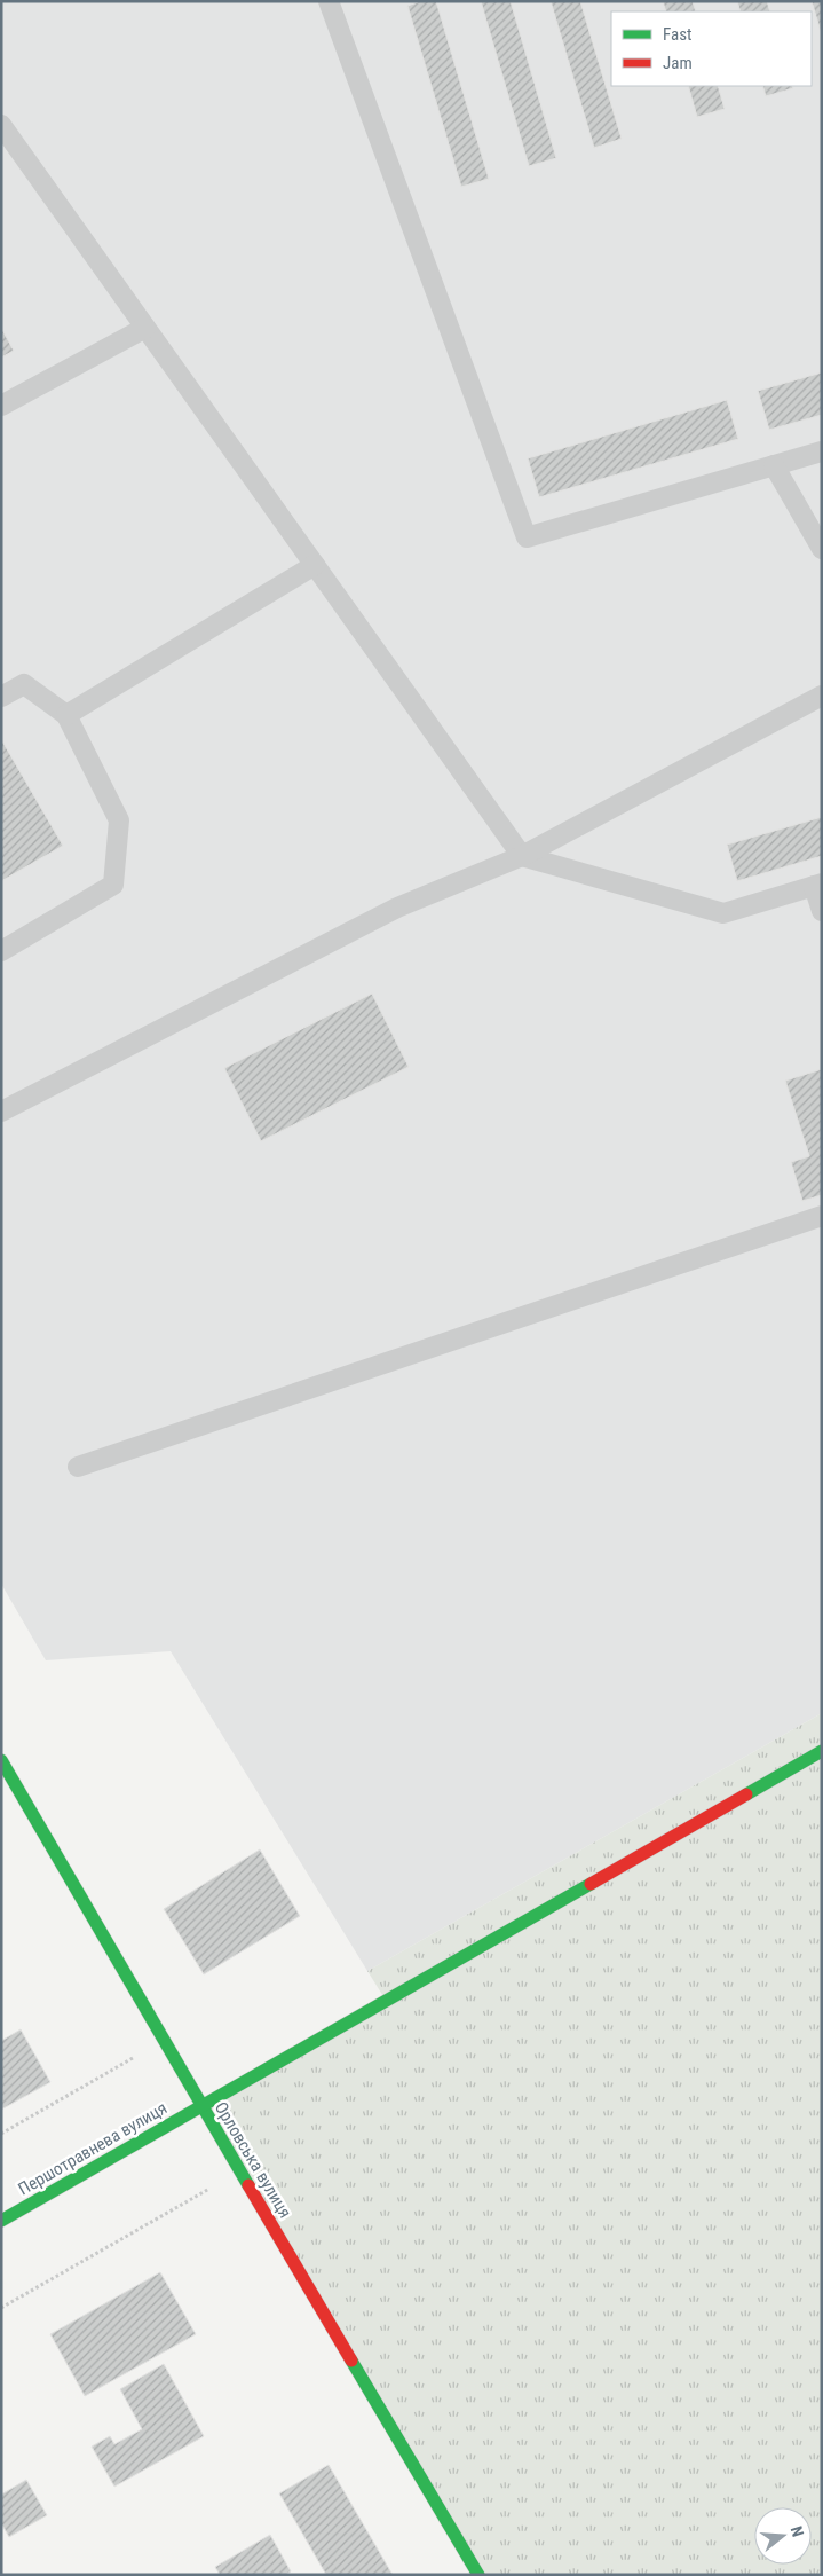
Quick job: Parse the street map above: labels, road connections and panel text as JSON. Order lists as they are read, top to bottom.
{
  "streets": {
    "street": ["Першотравнева вулиця", "Орловська вулиця"]
  },
  "crossings": [
    ["Першотравнева вулиця", "Орловська вулиця"]
  ],
  "legend": ["Fast", "Jam"],
  "north": "right"
}
